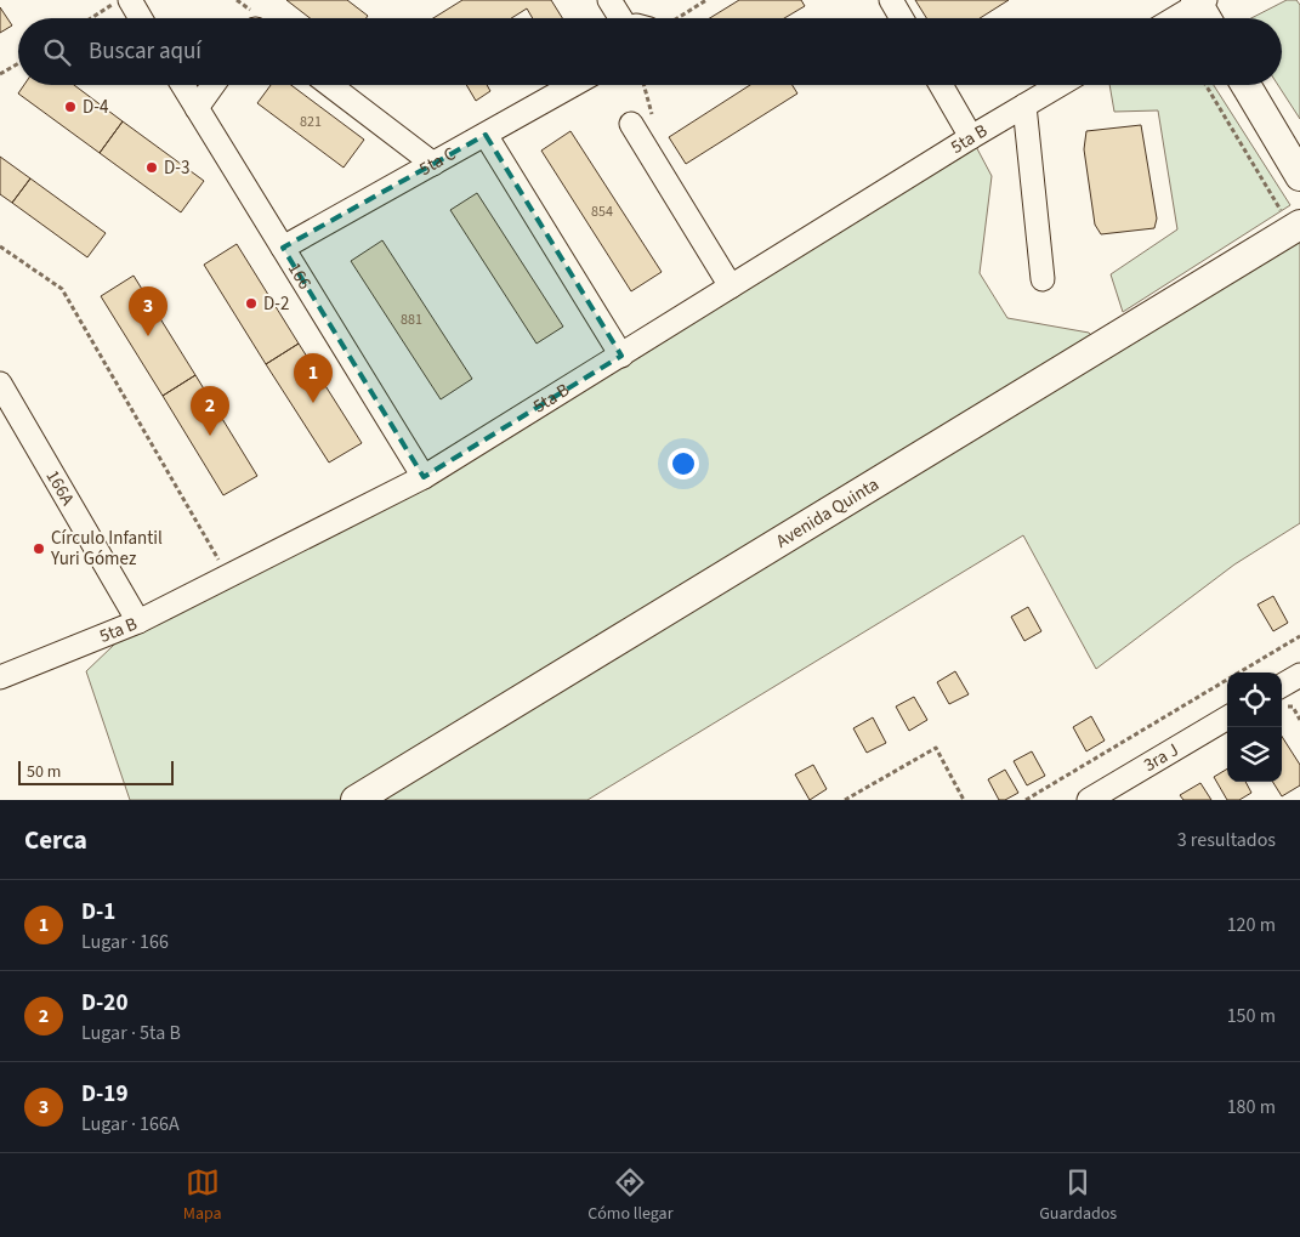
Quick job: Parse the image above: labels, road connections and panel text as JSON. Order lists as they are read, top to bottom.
{
  "streets": {
    "main road": ["Avenida Quinta"],
    "street": [
      "5ta B",
      "5ta C",
      "166",
      "166A",
      "3ra J"
    ]
  },
  "crossings": [
    ["5ta B", "166"],
    ["5ta B", "166A"],
    ["5ta C", "166"]
  ],
  "places": [
    "D-4",
    "D-3",
    "D-2",
    "Círculo Infantil Yuri Gómez"
  ],
  "house_numbers": ["821", "854", "881"],
  "scale_bar": "50 m",
  "page": {
    "search": "Buscar aquí",
    "pins": ["3", "1", "2"],
    "scale": "50 m",
    "heading": ["Cerca", "3 resultados"],
    "list": [
      {
        "mark": "1",
        "name": "D-1",
        "note": "Lugar · 166",
        "value": "120 m"
      },
      {
        "mark": "2",
        "name": "D-20",
        "note": "Lugar · 5ta B",
        "value": "150 m"
      },
      {
        "mark": "3",
        "name": "D-19",
        "note": "Lugar · 166A",
        "value": "180 m"
      }
    ],
    "nav": ["Mapa", "Cómo llegar", "Guardados"]
  }
}
